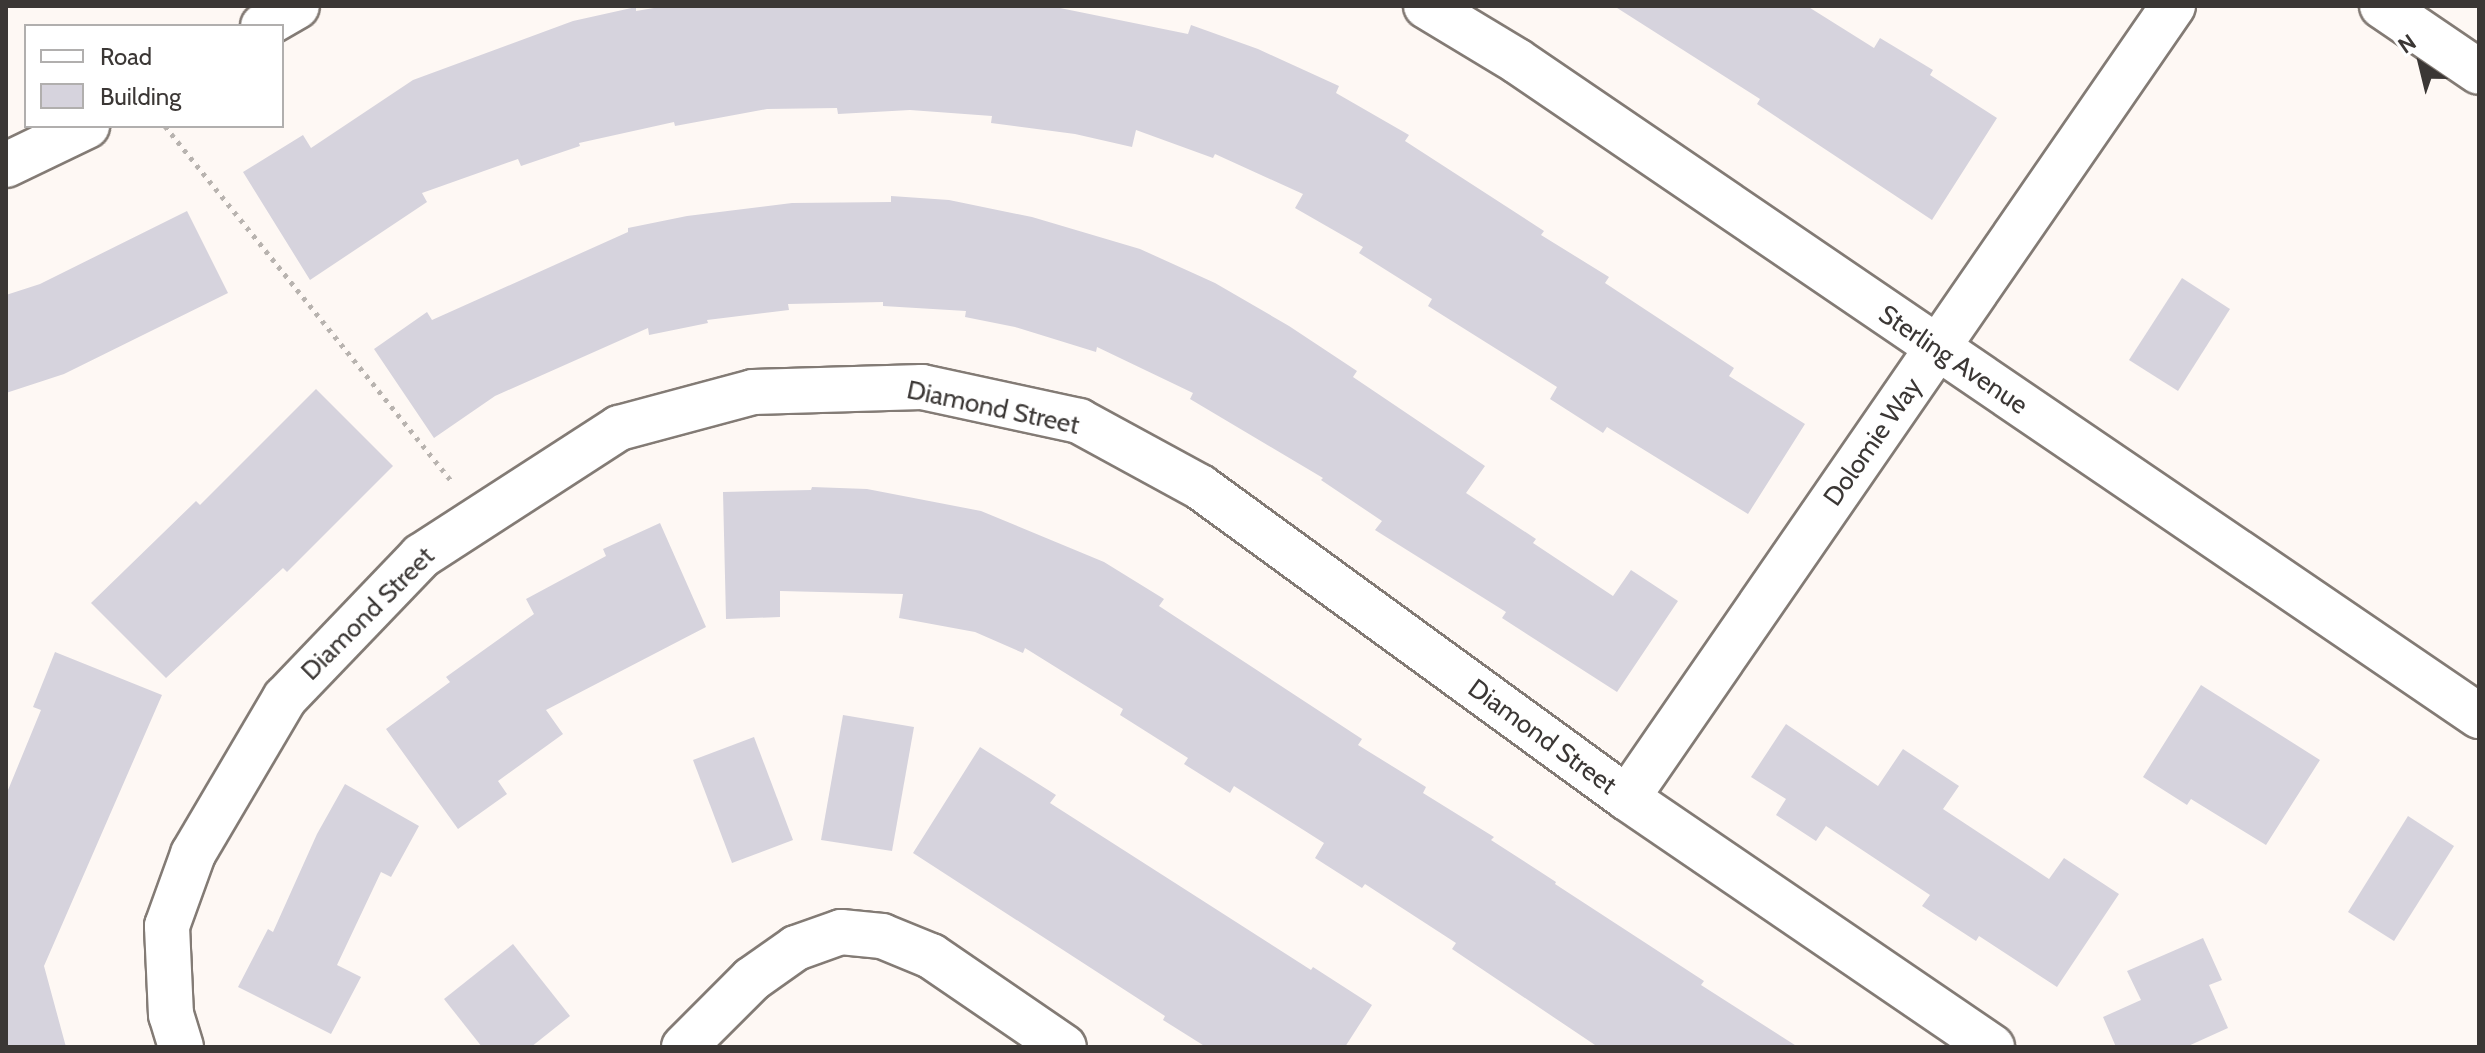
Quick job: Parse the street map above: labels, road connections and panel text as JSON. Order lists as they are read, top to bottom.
{
  "streets": {
    "street": ["Sterling Avenue", "Diamond Street", "Dolomie Way"]
  },
  "crossings": [
    ["Sterling Avenue", "Dolomie Way"],
    ["Diamond Street", "Dolomie Way"]
  ],
  "legend": ["Road", "Building"],
  "north": "top left"
}
